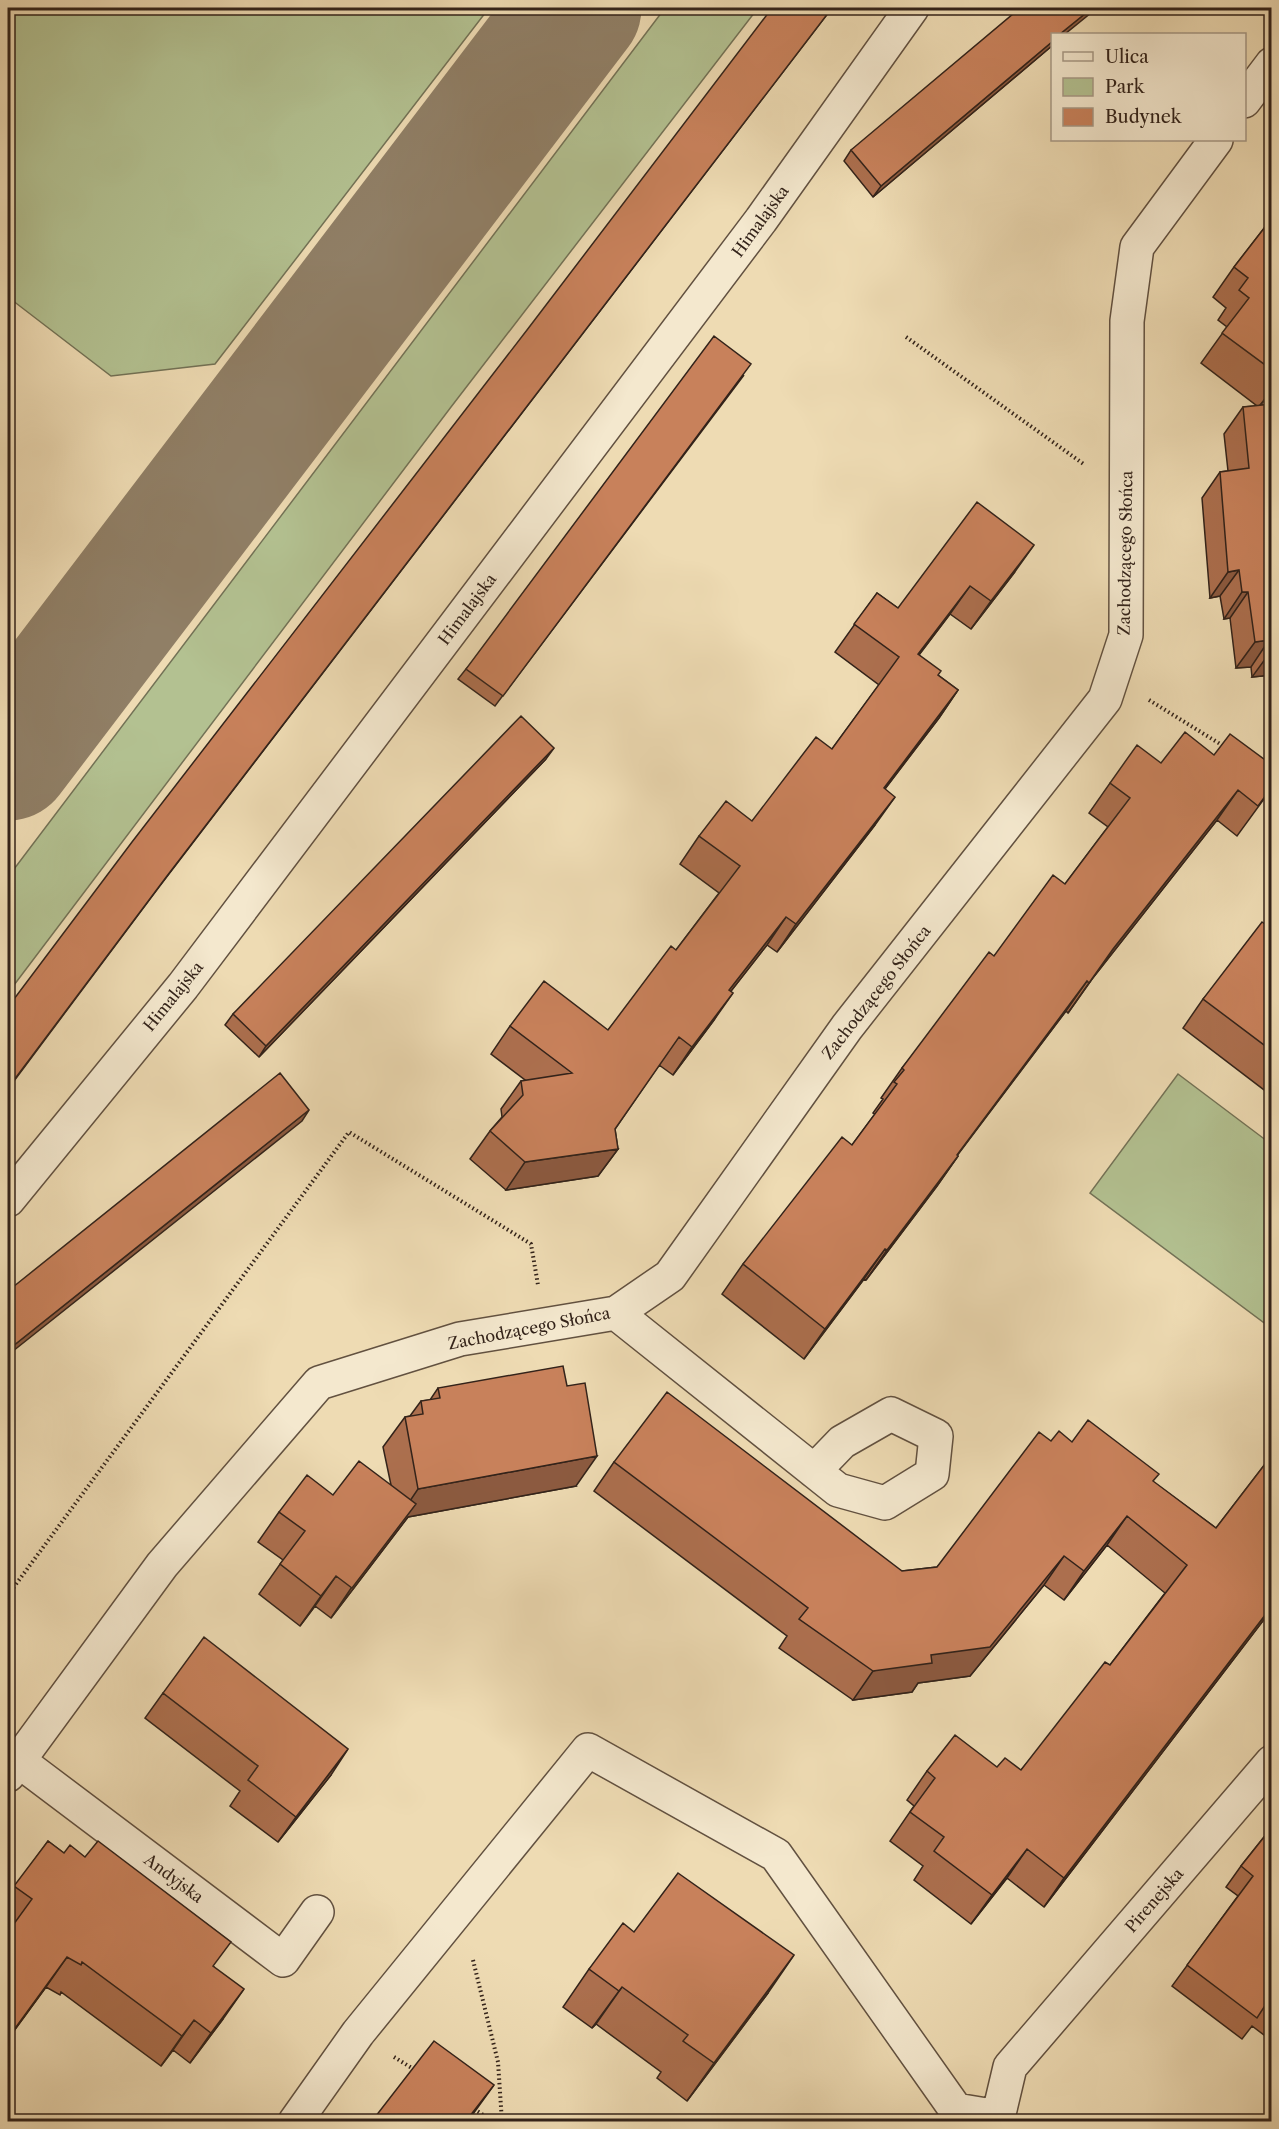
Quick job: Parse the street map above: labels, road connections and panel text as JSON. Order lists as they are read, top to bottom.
{
  "streets": {
    "street": [
      "Himalajska",
      "Zachodzącego Słońca",
      "Andyjska",
      "Pirenejska"
    ]
  },
  "crossings": [
    ["Zachodzącego Słońca", "Andyjska"]
  ],
  "legend": ["Ulica", "Park", "Budynek"]
}
